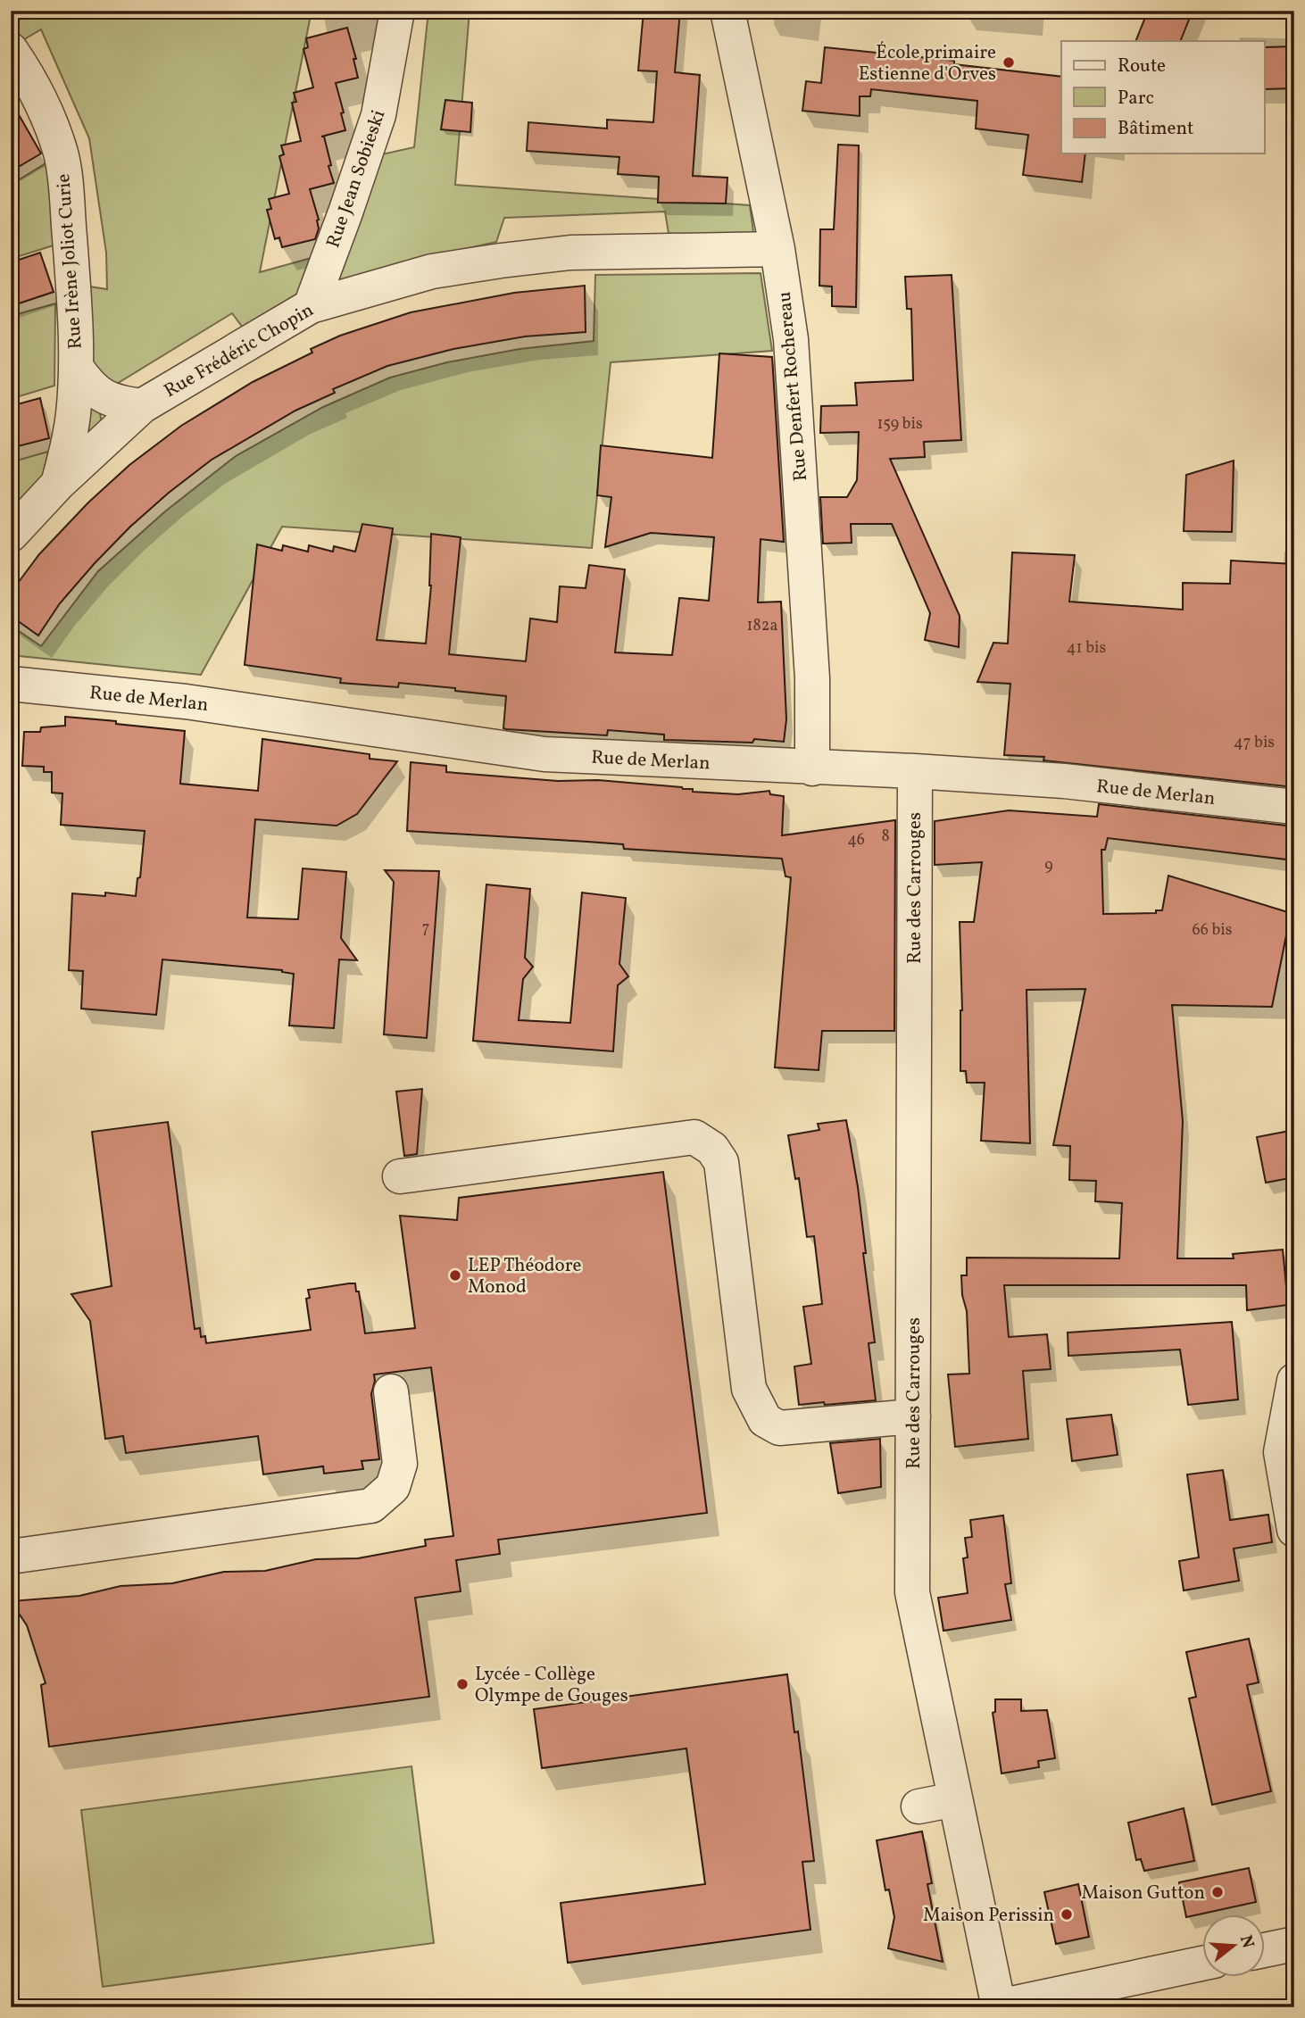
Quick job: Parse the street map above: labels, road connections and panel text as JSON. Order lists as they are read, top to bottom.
{
  "streets": {
    "street": [
      "Rue Jean Sobieski",
      "Rue Irène Joliot Curie",
      "Rue Frédéric Chopin",
      "Rue Denfert Rochereau",
      "Rue de Merlan",
      "Rue des Carrouges"
    ]
  },
  "crossings": [
    ["Rue Jean Sobieski", "Rue Frédéric Chopin"],
    ["Rue Irène Joliot Curie", "Rue Frédéric Chopin"],
    ["Rue Frédéric Chopin", "Rue Denfert Rochereau"],
    ["Rue Denfert Rochereau", "Rue de Merlan"],
    ["Rue de Merlan", "Rue des Carrouges"]
  ],
  "places": [
    "École primaire Estienne d'Orves",
    "LEP Théodore Monod",
    "Lycée - Collège Olympe de Gouges",
    "Maison Gutton",
    "Maison Perissin"
  ],
  "house_numbers": [
    "159 bis",
    "182a",
    "41 bis",
    "47 bis",
    "8",
    "46",
    "9",
    "7",
    "66 bis"
  ],
  "legend": ["Route", "Parc", "Bâtiment"],
  "north": "right"
}
